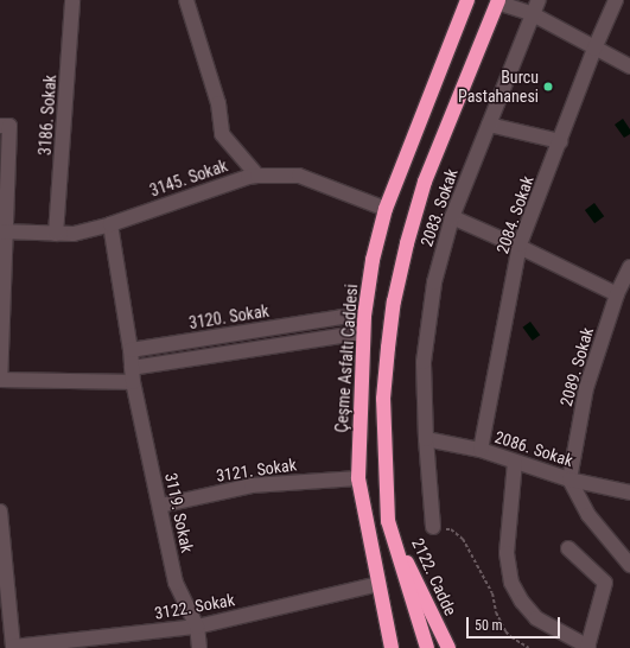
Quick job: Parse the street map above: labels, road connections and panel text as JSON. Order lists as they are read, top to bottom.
{
  "streets": {
    "highway": ["Çeşme Asfaltı Caddesi", "2122. Cadde"],
    "street": [
      "3186. Sokak",
      "3145. Sokak",
      "2083. Sokak",
      "2084. Sokak",
      "3120. Sokak",
      "2089. Sokak",
      "2086. Sokak",
      "3121. Sokak",
      "3119. Sokak",
      "3122. Sokak"
    ]
  },
  "crossings": [
    ["3186. Sokak", "3145. Sokak"],
    ["3145. Sokak", "Çeşme Asfaltı Caddesi"],
    ["2083. Sokak", "2086. Sokak"],
    ["2084. Sokak", "2086. Sokak"],
    ["3120. Sokak", "Çeşme Asfaltı Caddesi"],
    ["Çeşme Asfaltı Caddesi", "3121. Sokak"],
    ["Çeşme Asfaltı Caddesi", "3122. Sokak"],
    ["2089. Sokak", "2086. Sokak"],
    ["3121. Sokak", "3119. Sokak"],
    ["3119. Sokak", "3122. Sokak"]
  ],
  "places": ["Burcu Pastahanesi"],
  "scale_bar": "50 m"
}
